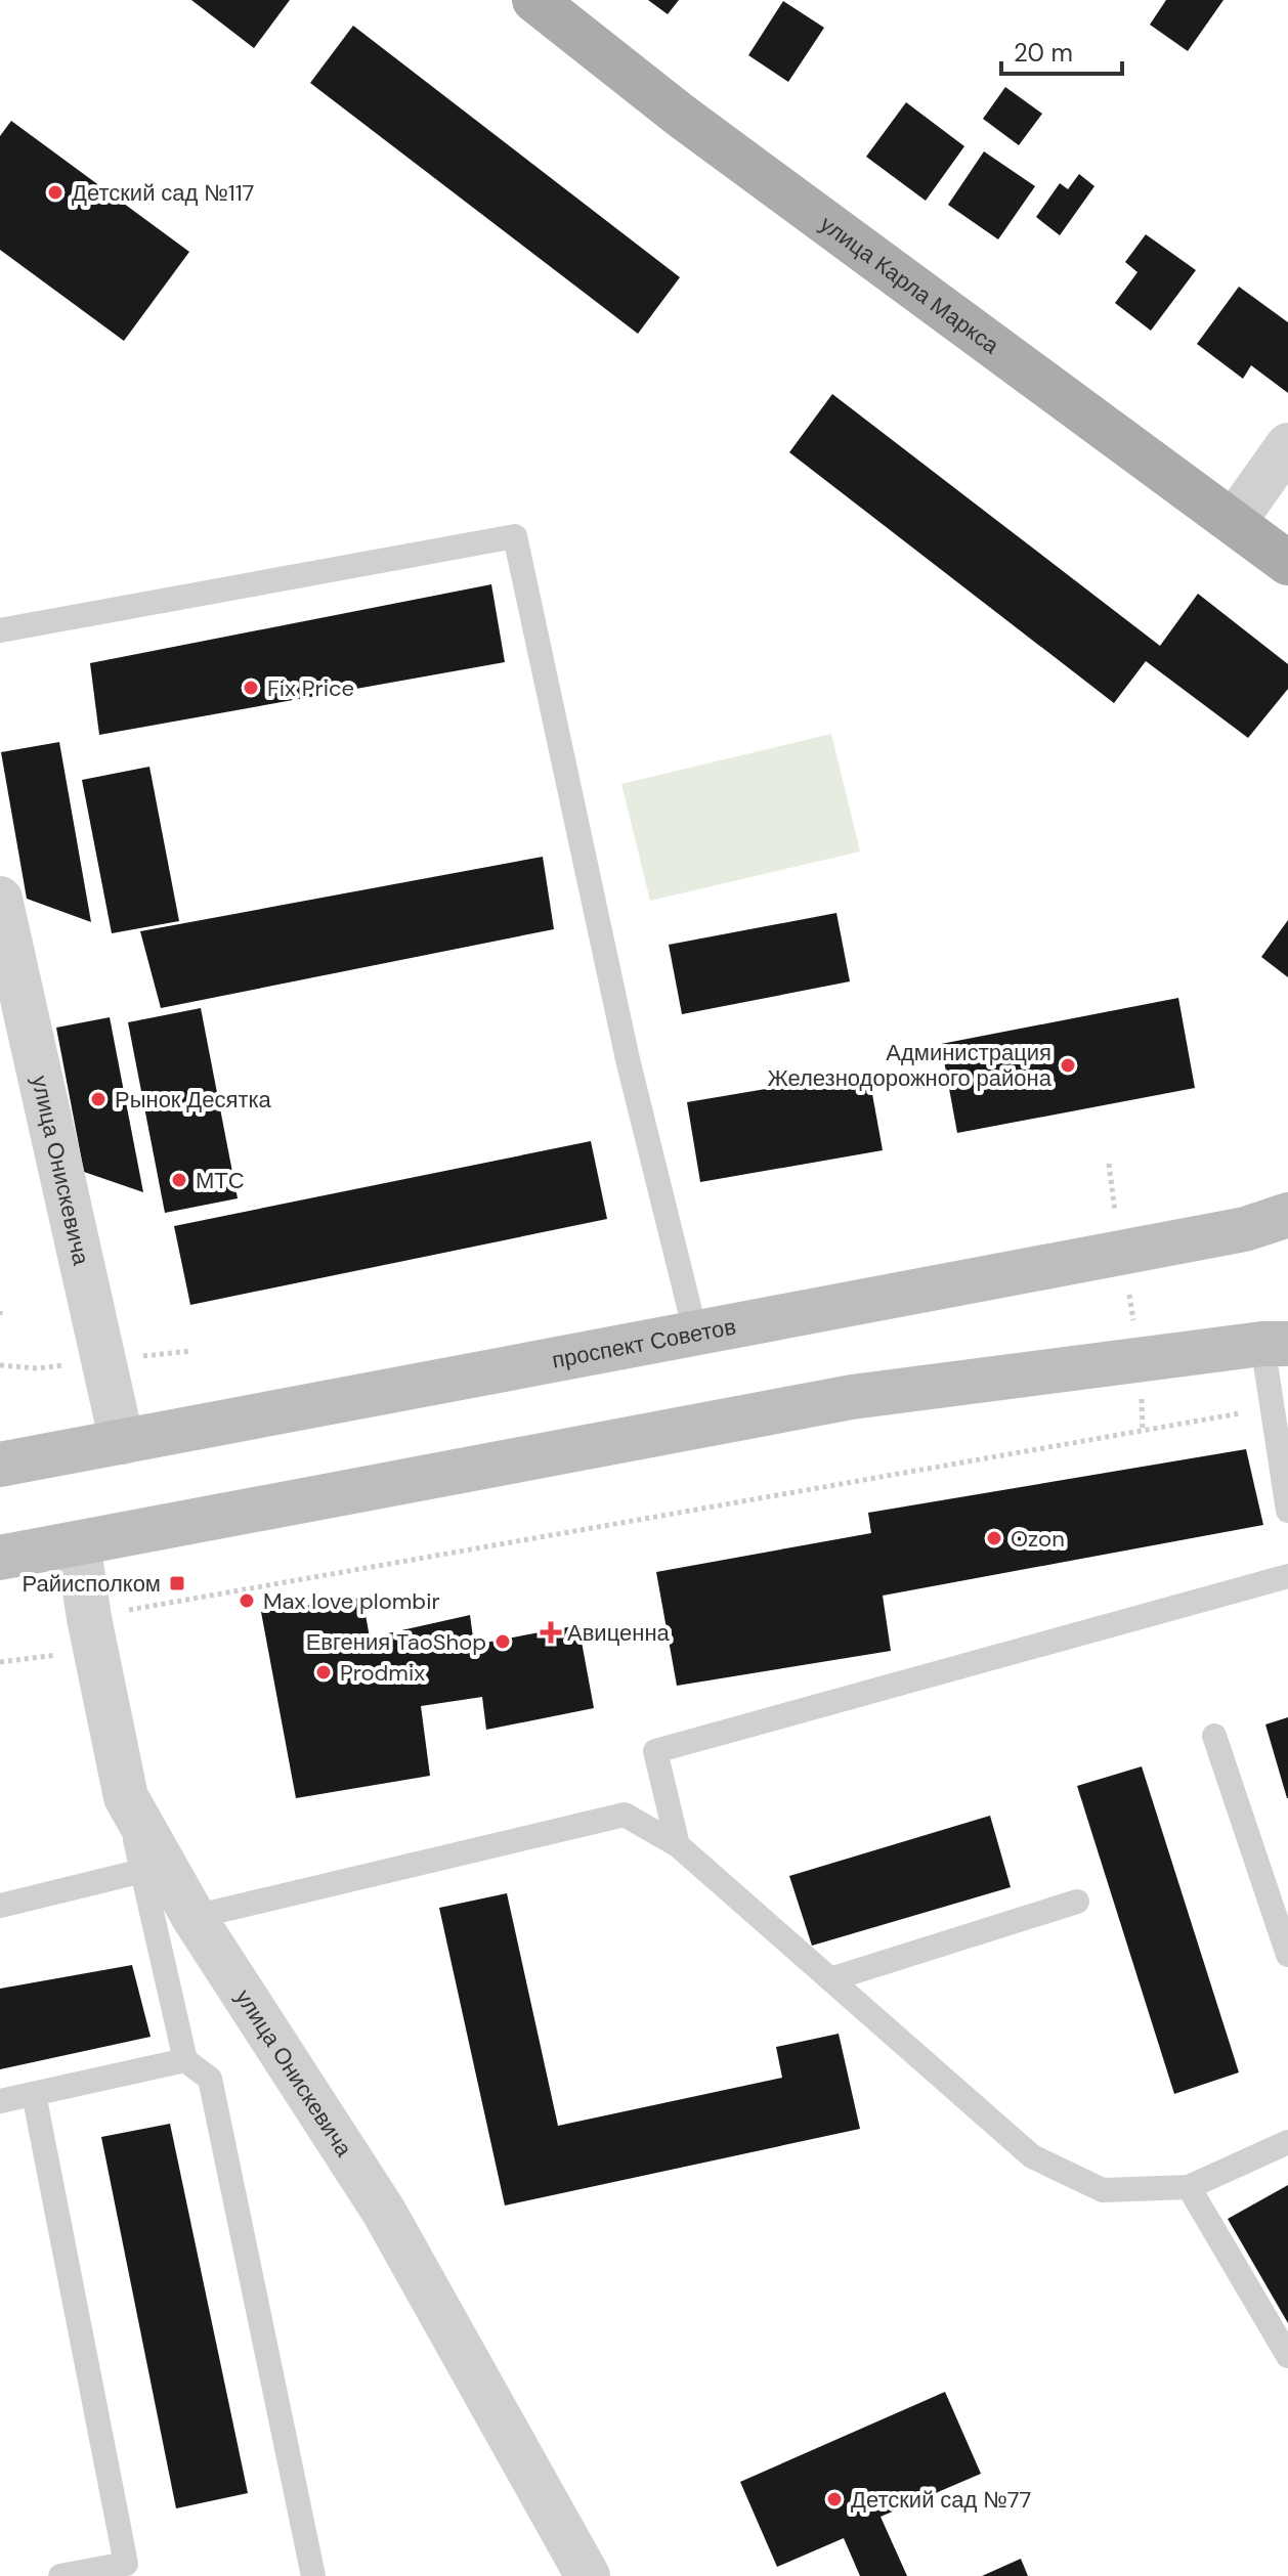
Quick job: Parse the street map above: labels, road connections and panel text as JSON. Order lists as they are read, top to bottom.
{
  "streets": {
    "main road": ["улица Карла Маркса", "проспект Советов"],
    "street": ["улица Онискевича"]
  },
  "crossings": [
    ["улица Онискевича", "проспект Советов"]
  ],
  "places": {
    "other": [
      "Детский сад №117",
      "Fix Price",
      "Администрация Железнодорожного района",
      "Рынок Десятка",
      "МТС",
      "Ozon",
      "Max love plombir",
      "Евгения TaoShop",
      "Prodmix",
      "Детский сад №77"
    ],
    "transit": ["Райисполком"],
    "health": ["Авиценна"]
  },
  "scale_bar": "20 m"
}
